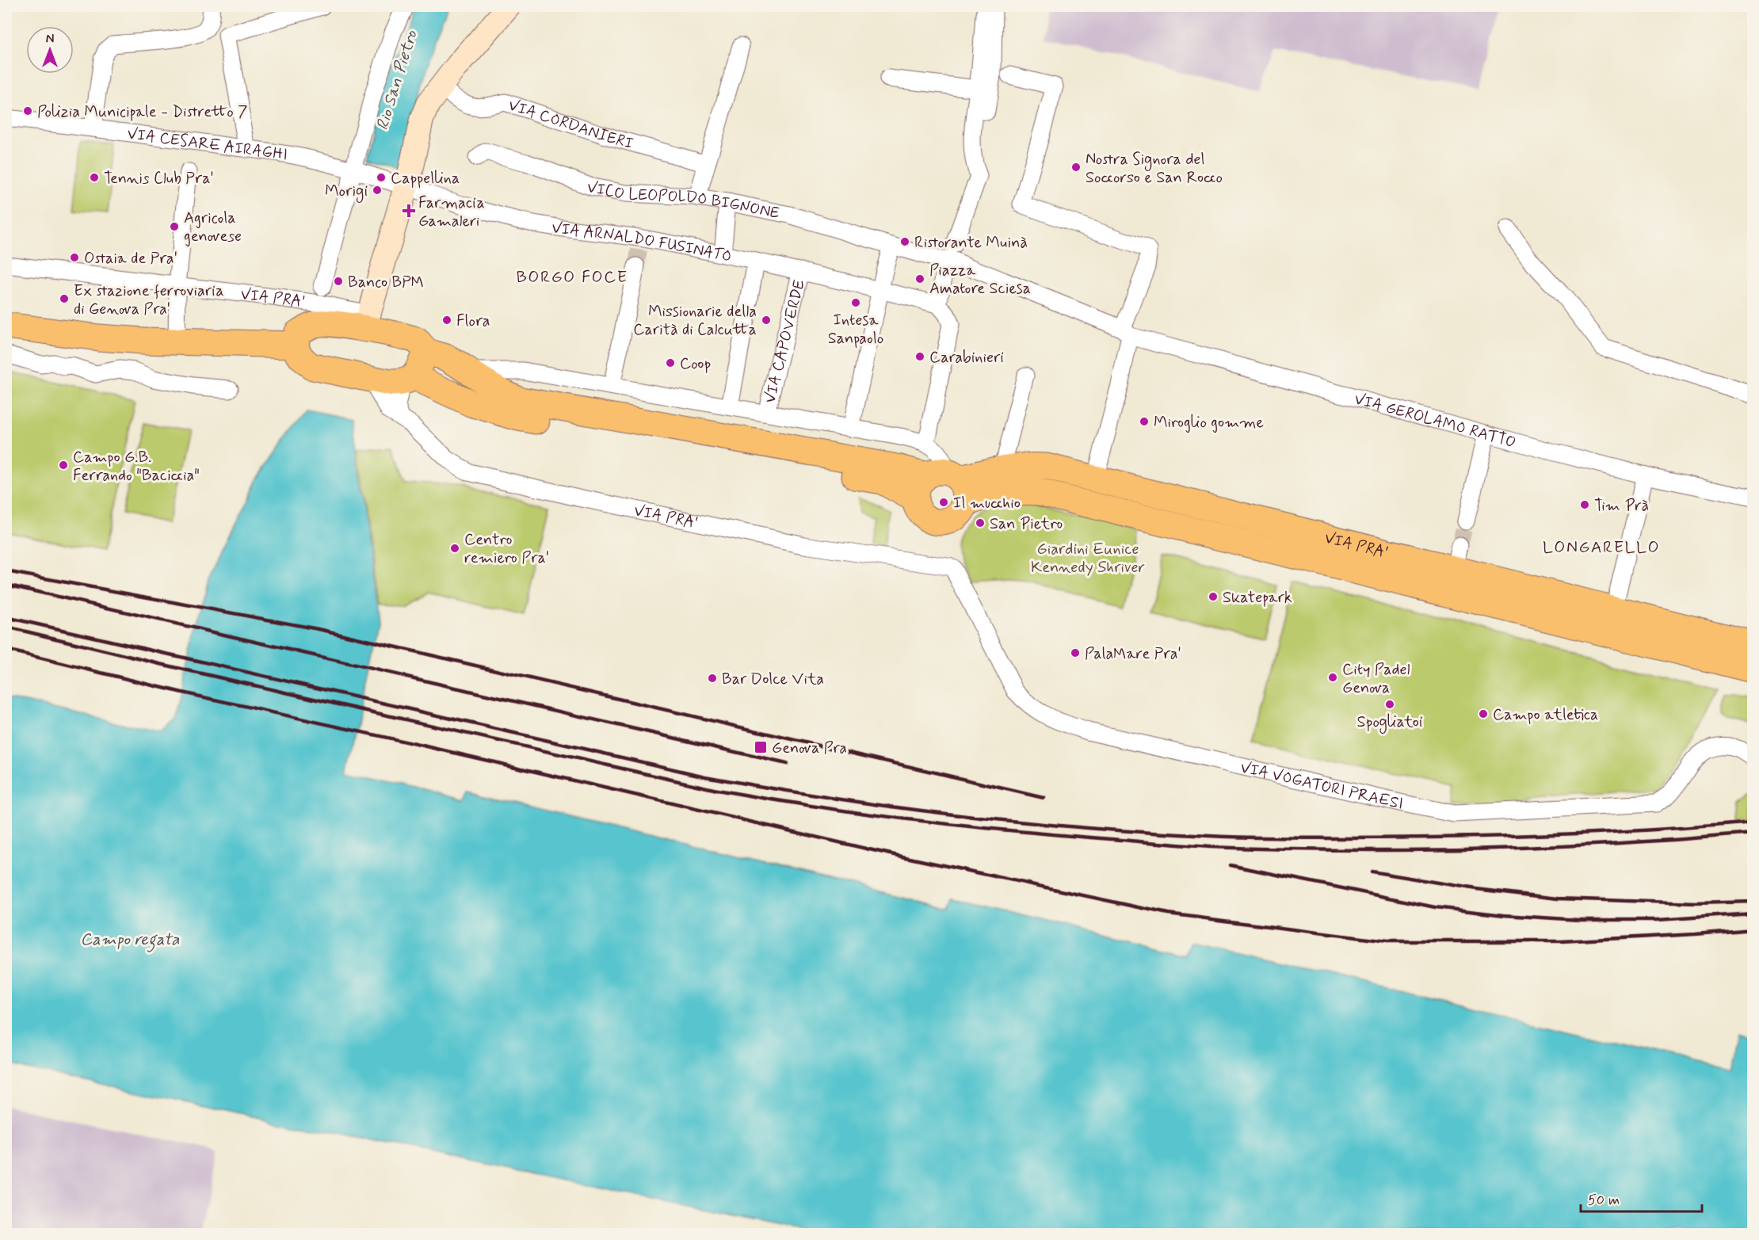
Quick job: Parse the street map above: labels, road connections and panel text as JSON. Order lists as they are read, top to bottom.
{
  "streets": {
    "main road": ["VIA PRA'"],
    "street": [
      "VIA CORDANIERI",
      "VIA CESARE AIRAGHI",
      "VICO LEOPOLDO BIGNONE",
      "VIA ARNALDO FUSINATO",
      "VIA CAPOVERDE",
      "VIA GEROLAMO RATTO",
      "VIA VOGATORI PRAESI"
    ]
  },
  "crossings": [
    ["VIA CESARE AIRAGHI", "VIA ARNALDO FUSINATO"],
    ["VIA ARNALDO FUSINATO", "VIA CAPOVERDE"],
    ["VIA PRA'", "VIA VOGATORI PRAESI"]
  ],
  "districts": ["BORGO FOCE", "LONGARELLO"],
  "water": ["Rio San Pietro", "Campo regata"],
  "parks": ["Giardini Eunice Kennedy Shriver"],
  "places": {
    "other": [
      "Polizia Municipale - Distretto 7",
      "Nostra Signora del Soccorso e San Rocco",
      "Tennis Club Pra'",
      "Cappellina",
      "Morigi",
      "Agricola genovese",
      "Ristorante Muinà",
      "Ostaia de Pra'",
      "Piazza Amatore Sciesa",
      "Banco BPM",
      "Ex stazione ferroviaria di Genova Pra'",
      "Intesa Sanpaolo",
      "Flora",
      "Missionarie della Carità di Calcutta",
      "Carabinieri",
      "Coop",
      "Miroglio gomme",
      "Campo G.B. Ferrando \"Baciccia\"",
      "Il mucchio",
      "Tim Prà",
      "San Pietro",
      "Centro remiero Pra'",
      "Skatepark",
      "PalaMare Pra'",
      "City Padel Genova",
      "Bar Dolce Vita",
      "Spogliatoi",
      "Campo atletica"
    ],
    "health": ["Farmacia Gamaleri"],
    "transit": ["Genova Pra"]
  },
  "scale_bar": "50 m",
  "north": "top"
}
